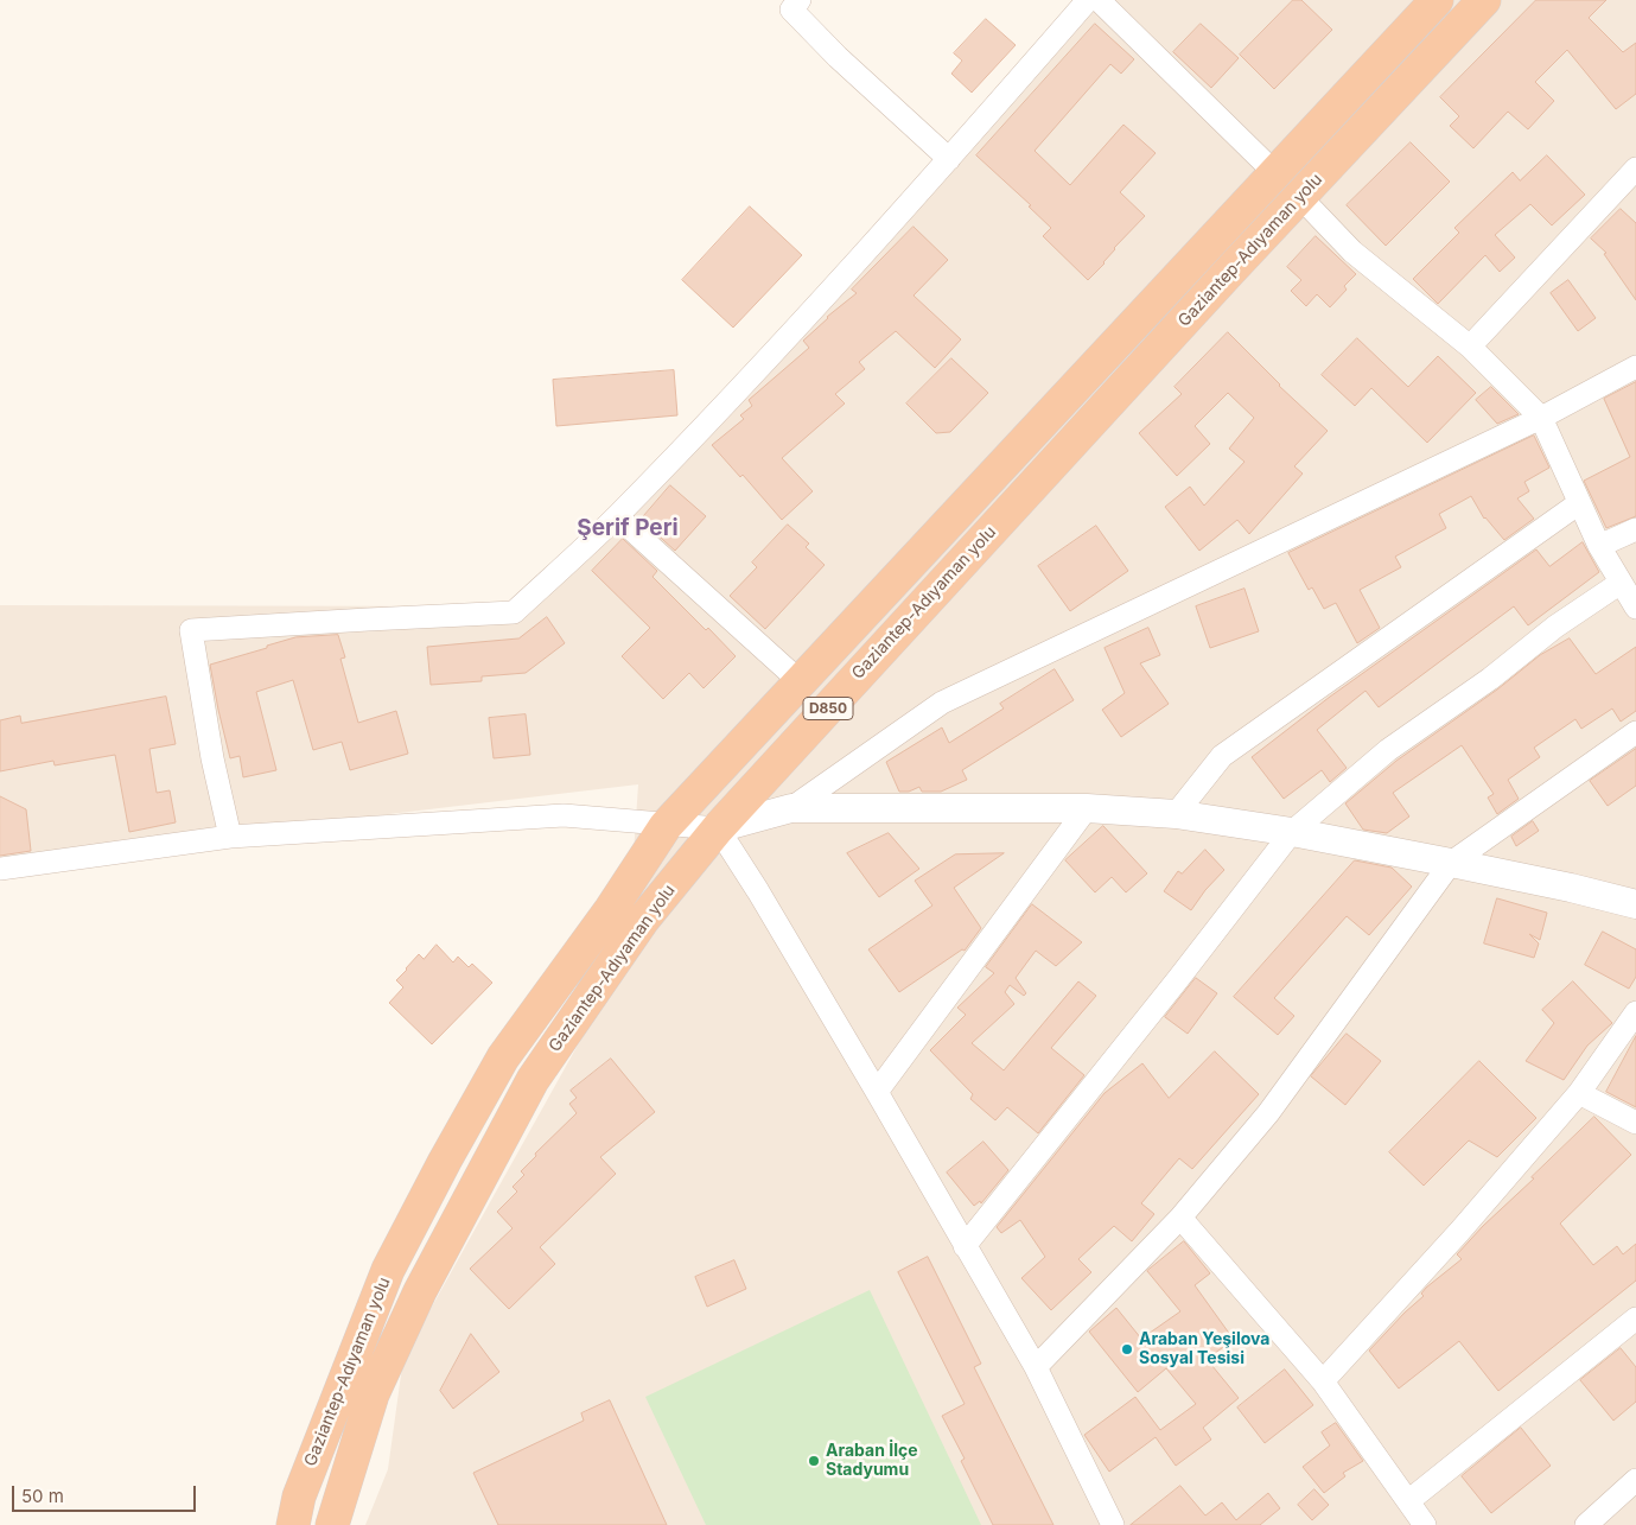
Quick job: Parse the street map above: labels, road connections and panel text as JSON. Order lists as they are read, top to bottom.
{
  "streets": {
    "highway": ["Gaziantep-Adıyaman yolu", "D850"]
  },
  "districts": ["Şerif Peri"],
  "places": ["Araban Yeşilova Sosyal Tesisi", "Araban İlçe Stadyumu"],
  "scale_bar": "50 m"
}
